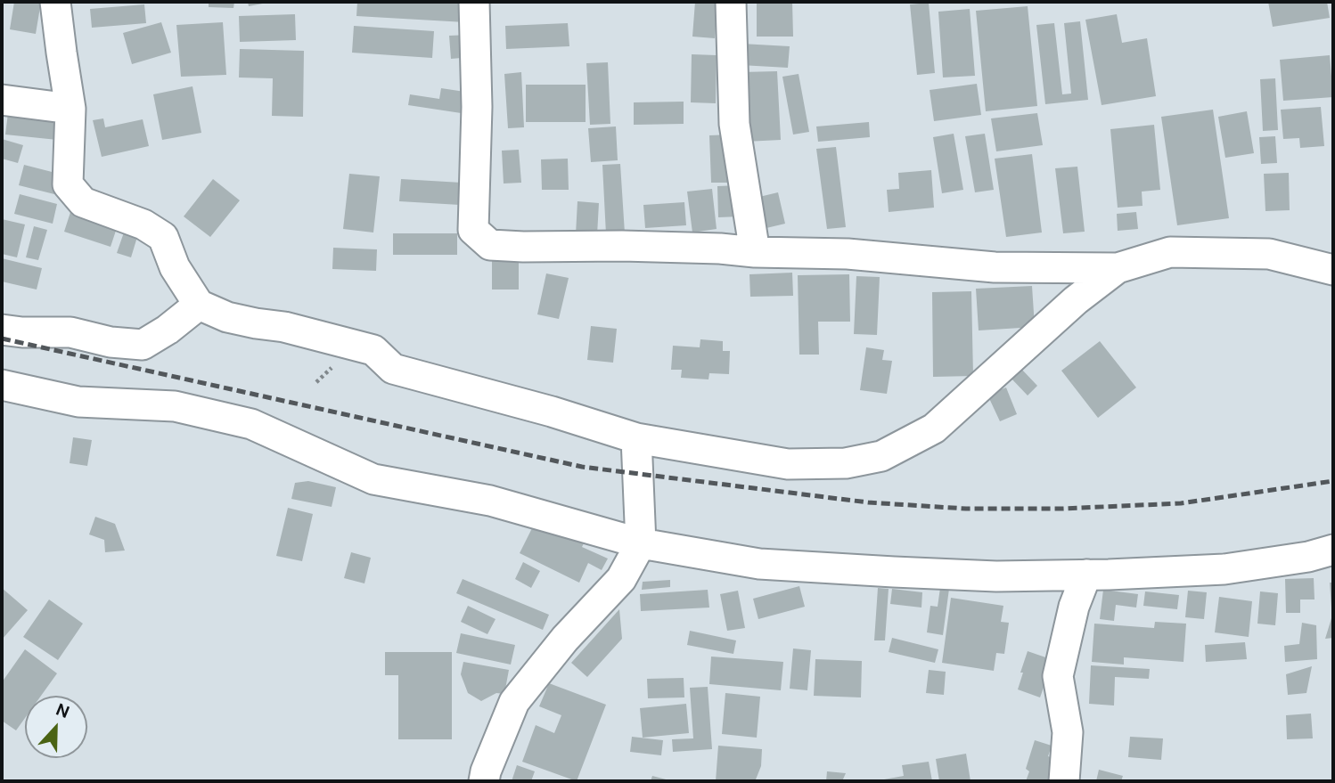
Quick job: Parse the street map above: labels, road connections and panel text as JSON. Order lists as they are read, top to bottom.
{
  "north": "top"
}
